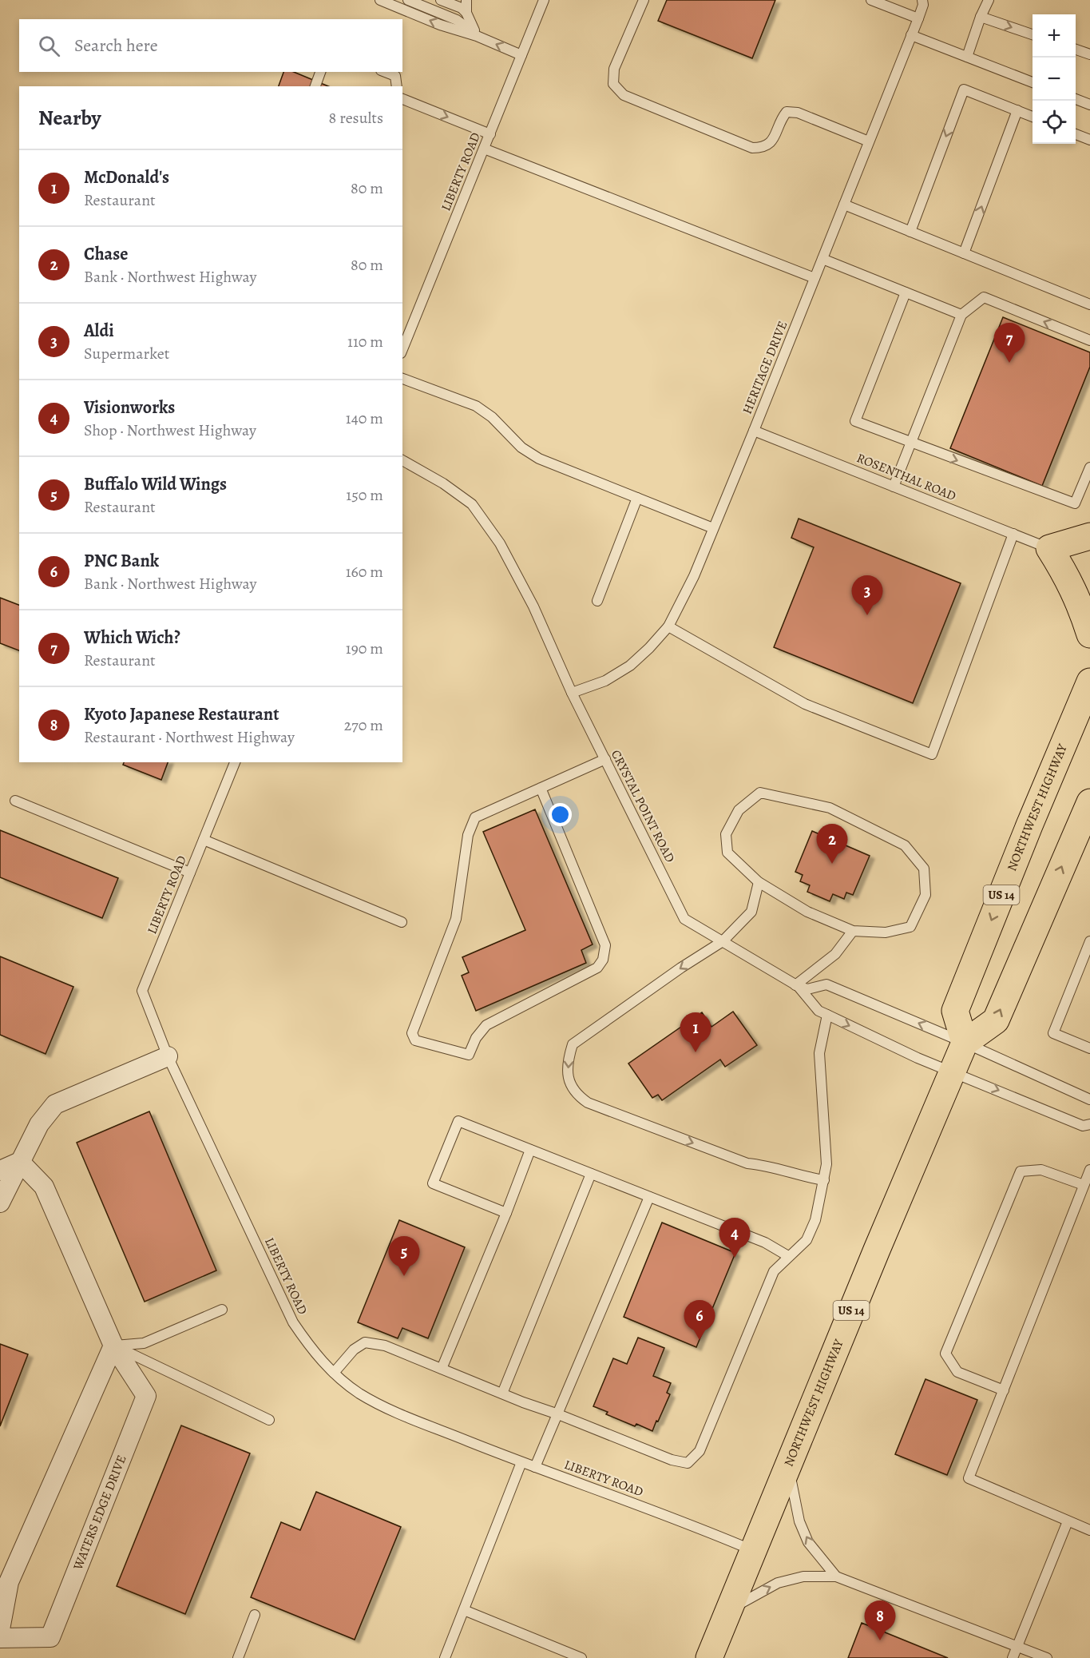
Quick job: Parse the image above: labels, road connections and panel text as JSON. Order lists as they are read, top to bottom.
{
  "streets": {
    "main road": ["NORTHWEST HIGHWAY", "US 14"],
    "street": ["WATERS EDGE DRIVE"],
    "lane": [
      "LIBERTY ROAD",
      "HERITAGE DRIVE",
      "ROSENTHAL ROAD",
      "CRYSTAL POINT ROAD"
    ]
  },
  "crossings": [
    ["LIBERTY ROAD", "NORTHWEST HIGHWAY"],
    ["HERITAGE DRIVE", "ROSENTHAL ROAD"],
    ["HERITAGE DRIVE", "CRYSTAL POINT ROAD"]
  ],
  "page": {
    "map_buttons": ["+", "−"],
    "search": "Search here",
    "heading": ["Nearby", "8 results"],
    "list": [
      {
        "mark": "1",
        "name": "McDonald's",
        "note": "Restaurant",
        "value": "80 m"
      },
      {
        "mark": "2",
        "name": "Chase",
        "note": "Bank · Northwest Highway",
        "value": "80 m"
      },
      {
        "mark": "3",
        "name": "Aldi",
        "note": "Supermarket",
        "value": "110 m"
      },
      {
        "mark": "4",
        "name": "Visionworks",
        "note": "Shop · Northwest Highway",
        "value": "140 m"
      },
      {
        "mark": "5",
        "name": "Buffalo Wild Wings",
        "note": "Restaurant",
        "value": "150 m"
      },
      {
        "mark": "6",
        "name": "PNC Bank",
        "note": "Bank · Northwest Highway",
        "value": "160 m"
      },
      {
        "mark": "7",
        "name": "Which Wich?",
        "note": "Restaurant",
        "value": "190 m"
      },
      {
        "mark": "8",
        "name": "Kyoto Japanese Restaurant",
        "note": "Restaurant · Northwest Highway",
        "value": "270 m"
      }
    ],
    "pins": [
      "7",
      "3",
      "2",
      "1",
      "4",
      "5",
      "6",
      "8"
    ]
  }
}
